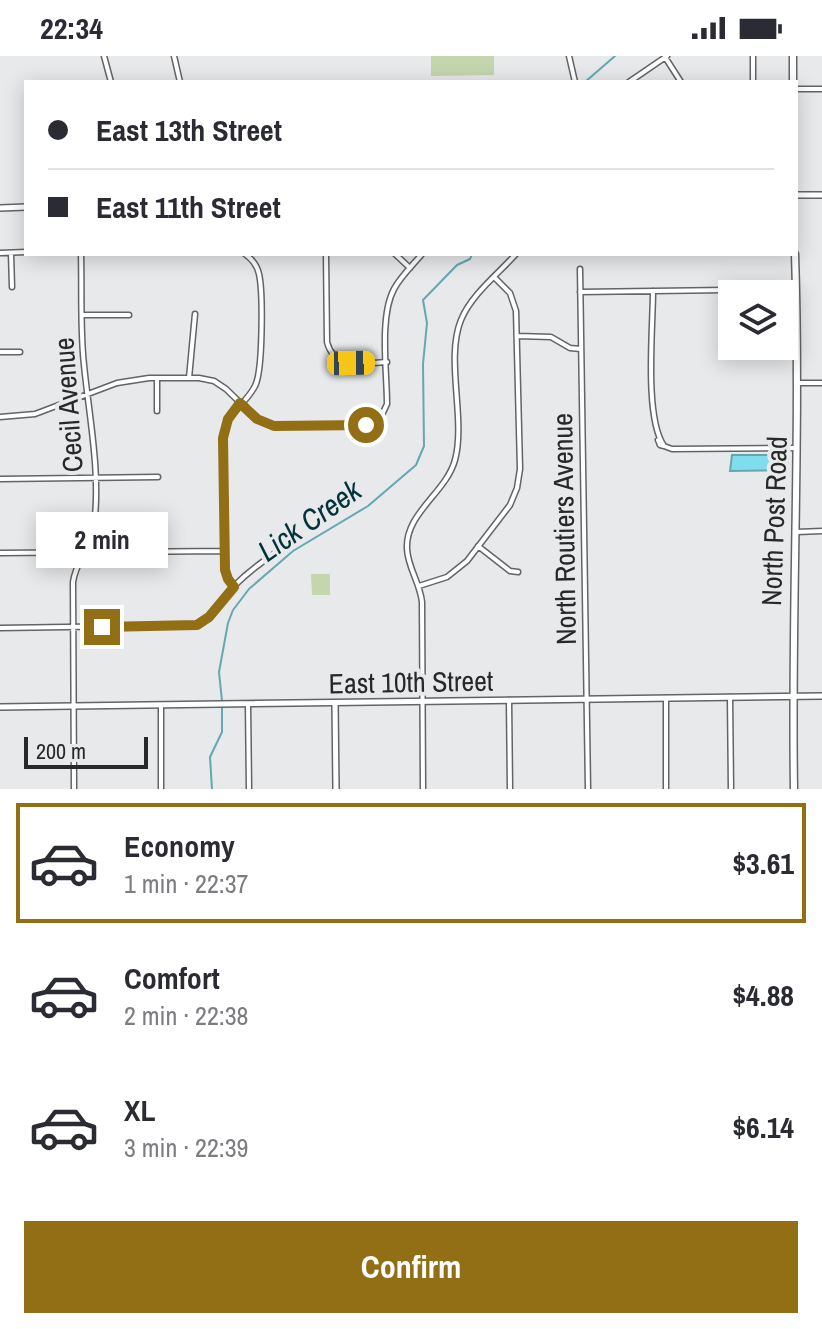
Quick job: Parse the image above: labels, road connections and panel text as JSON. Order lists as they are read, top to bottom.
{
  "streets": {
    "main road": ["North Post Road", "East 10th Street"],
    "street": ["Cecil Avenue", "North Routiers Avenue"]
  },
  "crossings": [
    ["Cecil Avenue", "East 10th Street"],
    ["North Post Road", "East 10th Street"],
    ["North Routiers Avenue", "East 10th Street"]
  ],
  "water": ["Lick Creek"],
  "scale_bar": "200 m",
  "page": {
    "status": "22:34",
    "banner": ["East 13th Street", "East 11th Street"],
    "bubble": "2 min",
    "scale": "200 m",
    "list": [
      {
        "name": "Economy",
        "note": "1 min · 22:37",
        "value": "$3.61"
      },
      {
        "name": "Comfort",
        "note": "2 min · 22:38",
        "value": "$4.88"
      },
      {
        "name": "XL",
        "note": "3 min · 22:39",
        "value": "$6.14"
      }
    ],
    "buttons": "Confirm"
  }
}
